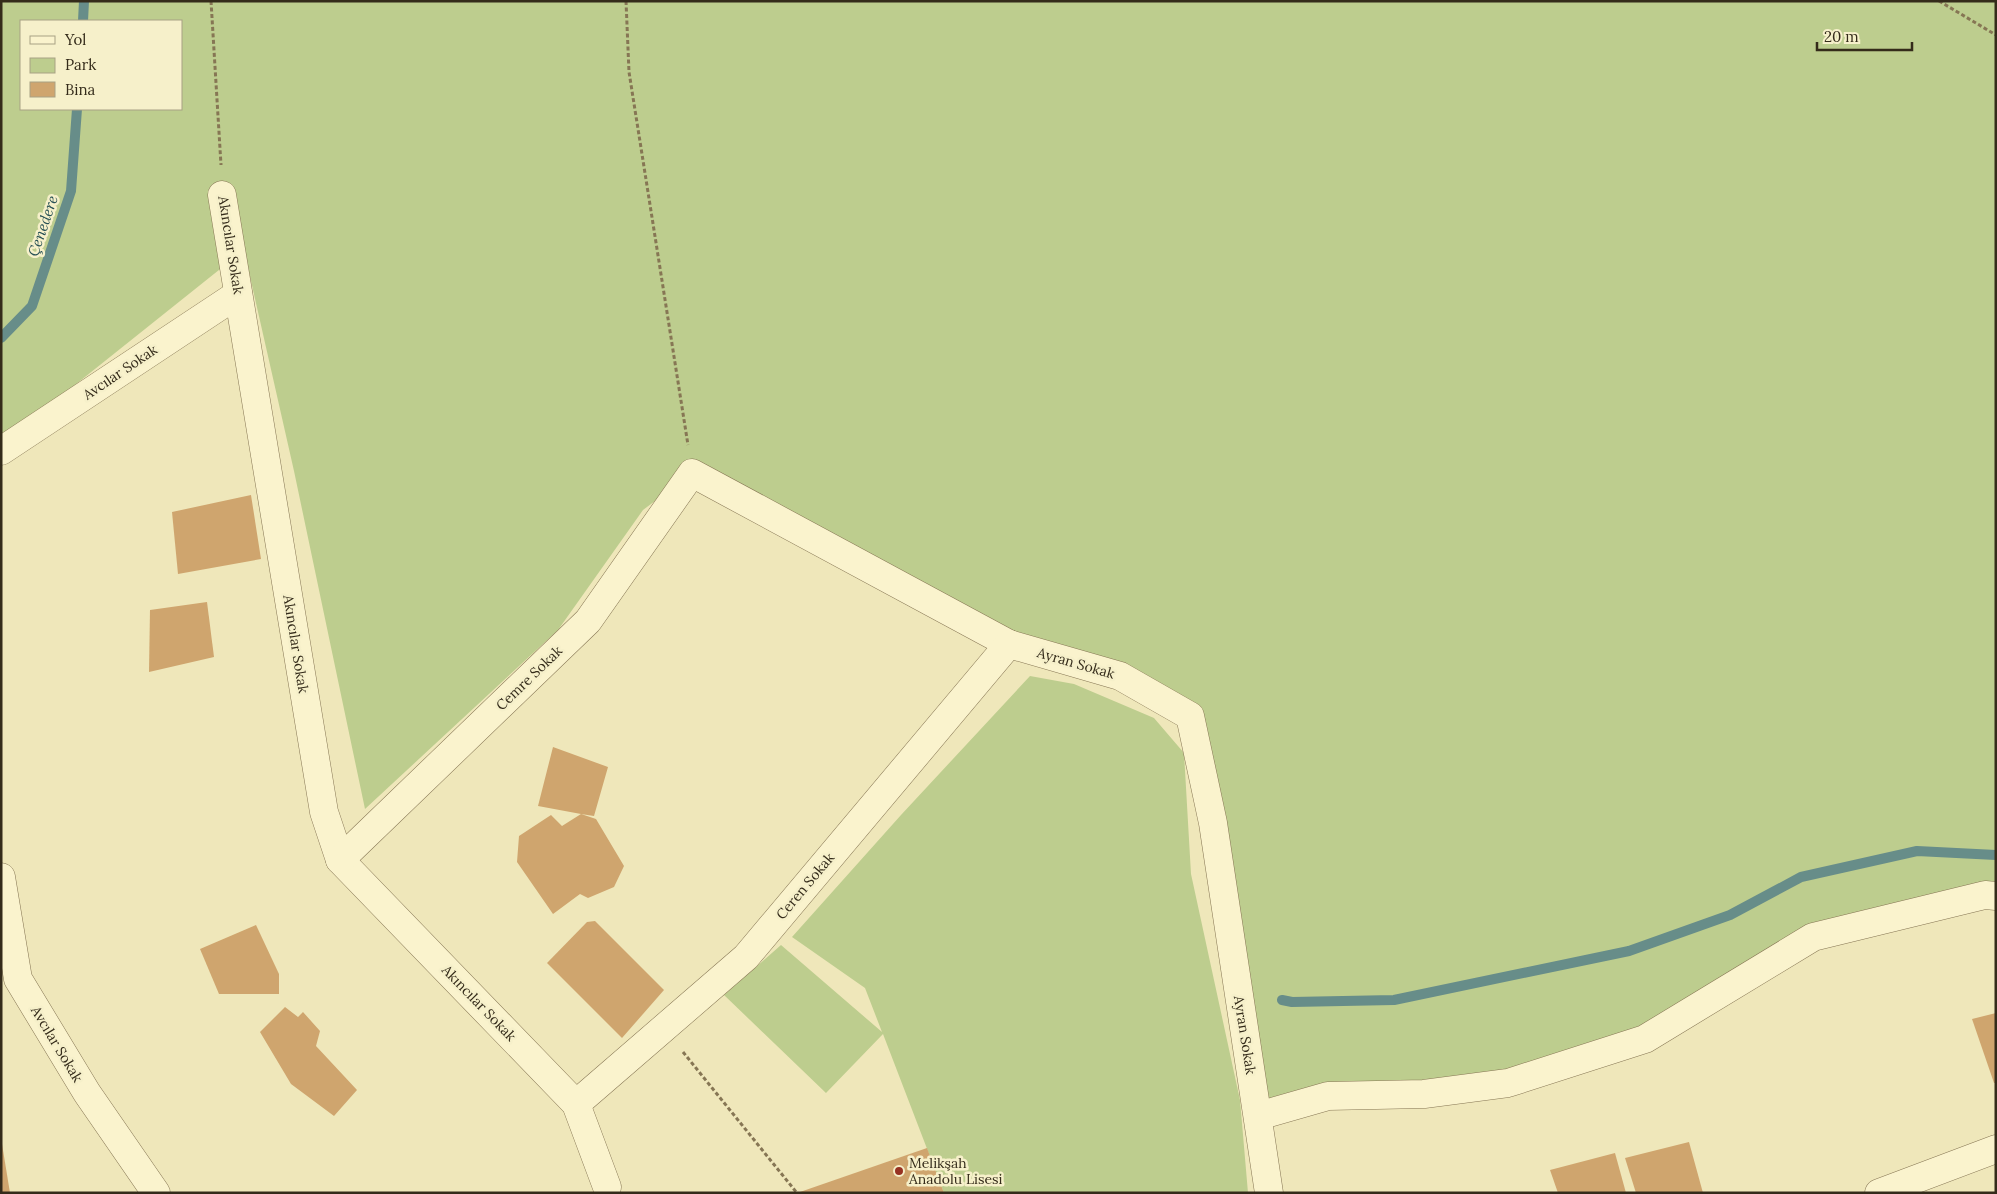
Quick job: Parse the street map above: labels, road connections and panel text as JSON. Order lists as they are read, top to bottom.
{
  "streets": {
    "street": [
      "Akıncılar Sokak",
      "Avcılar Sokak",
      "Ayran Sokak",
      "Cemre Sokak",
      "Ceren Sokak"
    ]
  },
  "crossings": [
    ["Akıncılar Sokak", "Avcılar Sokak"],
    ["Akıncılar Sokak", "Cemre Sokak"],
    ["Akıncılar Sokak", "Ceren Sokak"],
    ["Ayran Sokak", "Cemre Sokak"],
    ["Ayran Sokak", "Ceren Sokak"]
  ],
  "water": ["Çenedere"],
  "places": ["Melikşah Anadolu Lisesi"],
  "legend": ["Yol", "Park", "Bina"],
  "scale_bar": "20 m"
}
